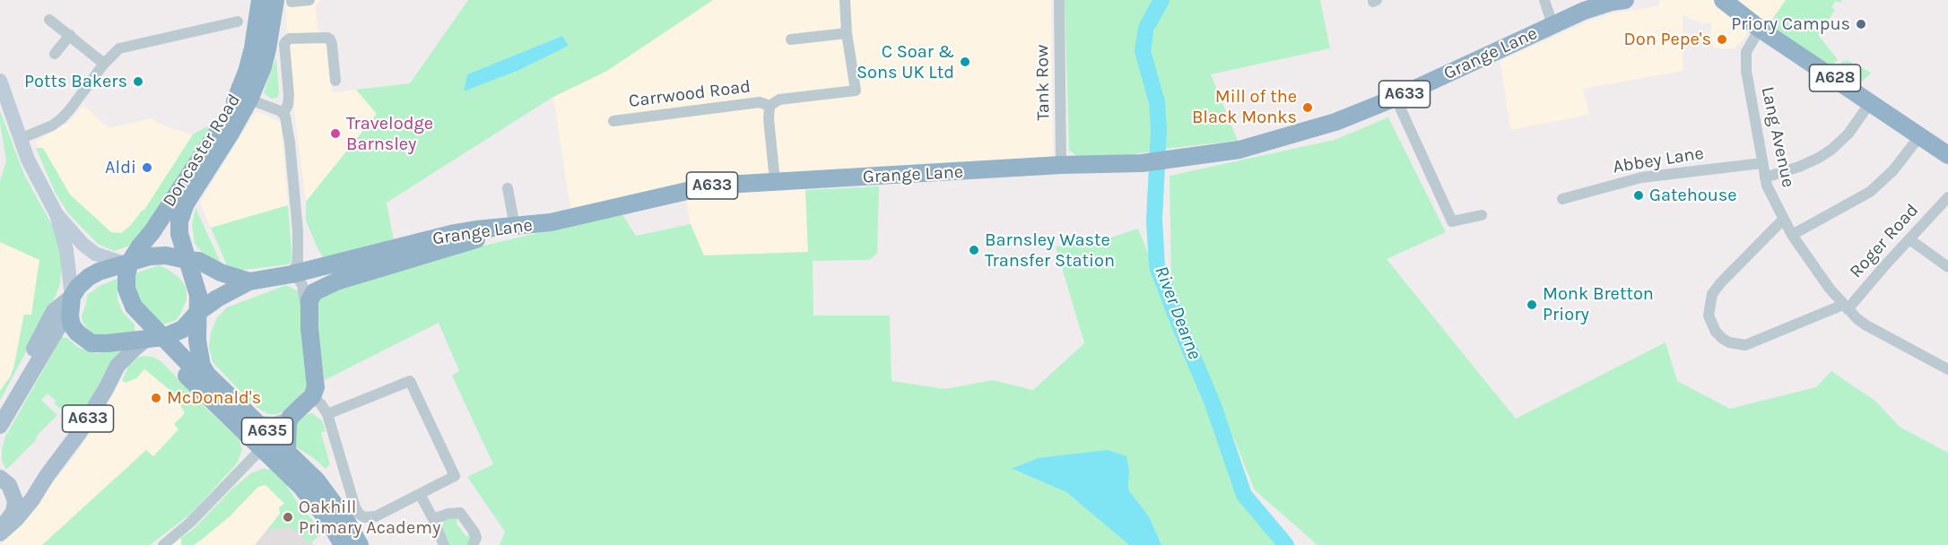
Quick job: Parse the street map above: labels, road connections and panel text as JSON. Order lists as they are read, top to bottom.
{
  "streets": {
    "highway": [
      "Grange Lane",
      "A628",
      "A633",
      "Doncaster Road",
      "A635"
    ],
    "street": [
      "Tank Row",
      "Carrwood Road",
      "Lang Avenue",
      "Abbey Lane",
      "Roger Road"
    ]
  },
  "crossings": [
    ["Grange Lane", "Tank Row"],
    ["Grange Lane", "Carrwood Road"],
    ["Grange Lane", "A633"],
    ["Grange Lane", "Doncaster Road"],
    ["Grange Lane", "A635"],
    ["A628", "Lang Avenue"],
    ["A633", "Doncaster Road"],
    ["A633", "A635"],
    ["Lang Avenue", "Abbey Lane"],
    ["Lang Avenue", "Roger Road"],
    ["Doncaster Road", "A635"]
  ],
  "water": ["River Dearne"],
  "places": [
    "Priory Campus",
    "Don Pepe's",
    "C Soar & Sons UK Ltd",
    "Potts Bakers",
    "Mill of the Black Monks",
    "Travelodge Barnsley",
    "Aldi",
    "Gatehouse",
    "Barnsley Waste Transfer Station",
    "Monk Bretton Priory",
    "McDonald's",
    "Oakhill Primary Academy"
  ]
}
